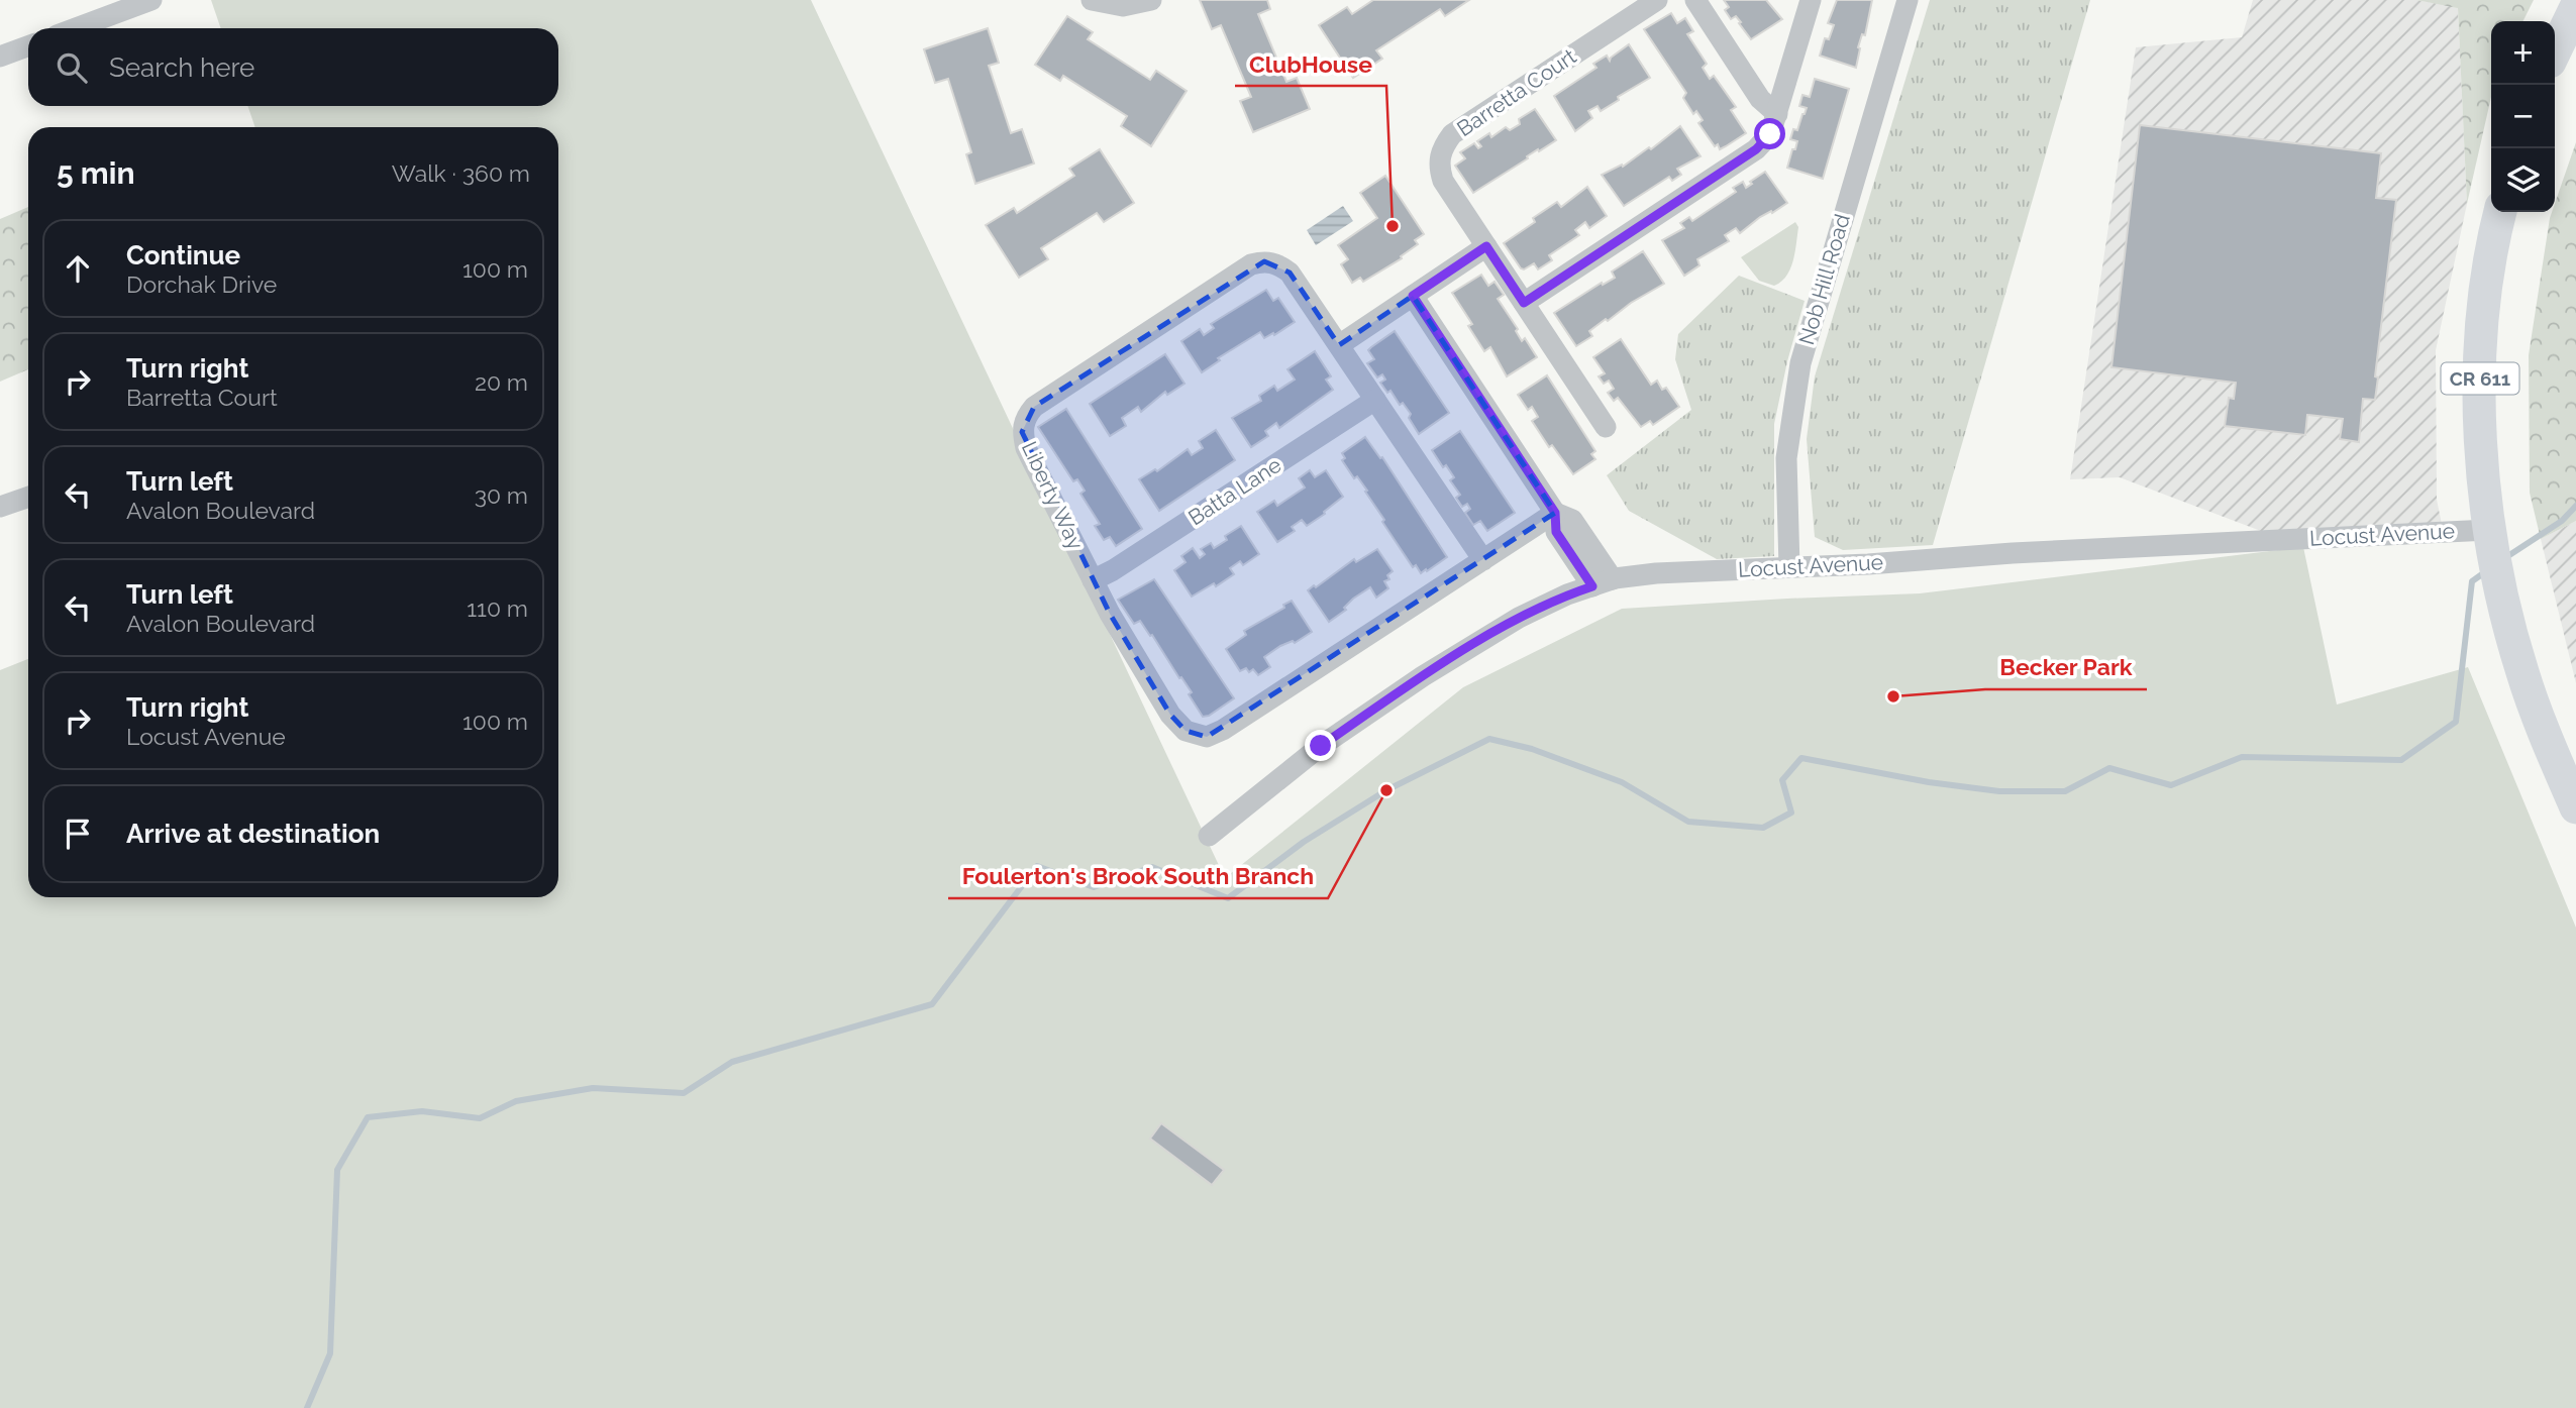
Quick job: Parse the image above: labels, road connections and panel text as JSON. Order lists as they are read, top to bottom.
{
  "streets": {
    "main road": ["CR 611"],
    "street": [
      "Barretta Court",
      "Nob Hill Road",
      "Batta Lane",
      "Liberty Way",
      "Locust Avenue"
    ]
  },
  "crossings": [
    ["Nob Hill Road", "Locust Avenue"],
    ["CR 611", "Locust Avenue"],
    ["Batta Lane", "Liberty Way"]
  ],
  "places": ["ClubHouse", "Becker Park", "Foulerton's Brook South Branch"],
  "page": {
    "map_buttons": ["+", "−"],
    "search": "Search here",
    "heading": ["5 min", "Walk · 360 m"],
    "list": [
      ["Continue", "Dorchak Drive", "100 m"],
      ["Turn right", "Barretta Court", "20 m"],
      ["Turn left", "Avalon Boulevard", "30 m"],
      ["Turn left", "Avalon Boulevard", "110 m"],
      ["Turn right", "Locust Avenue", "100 m"],
      "Arrive at destination"
    ]
  }
}
